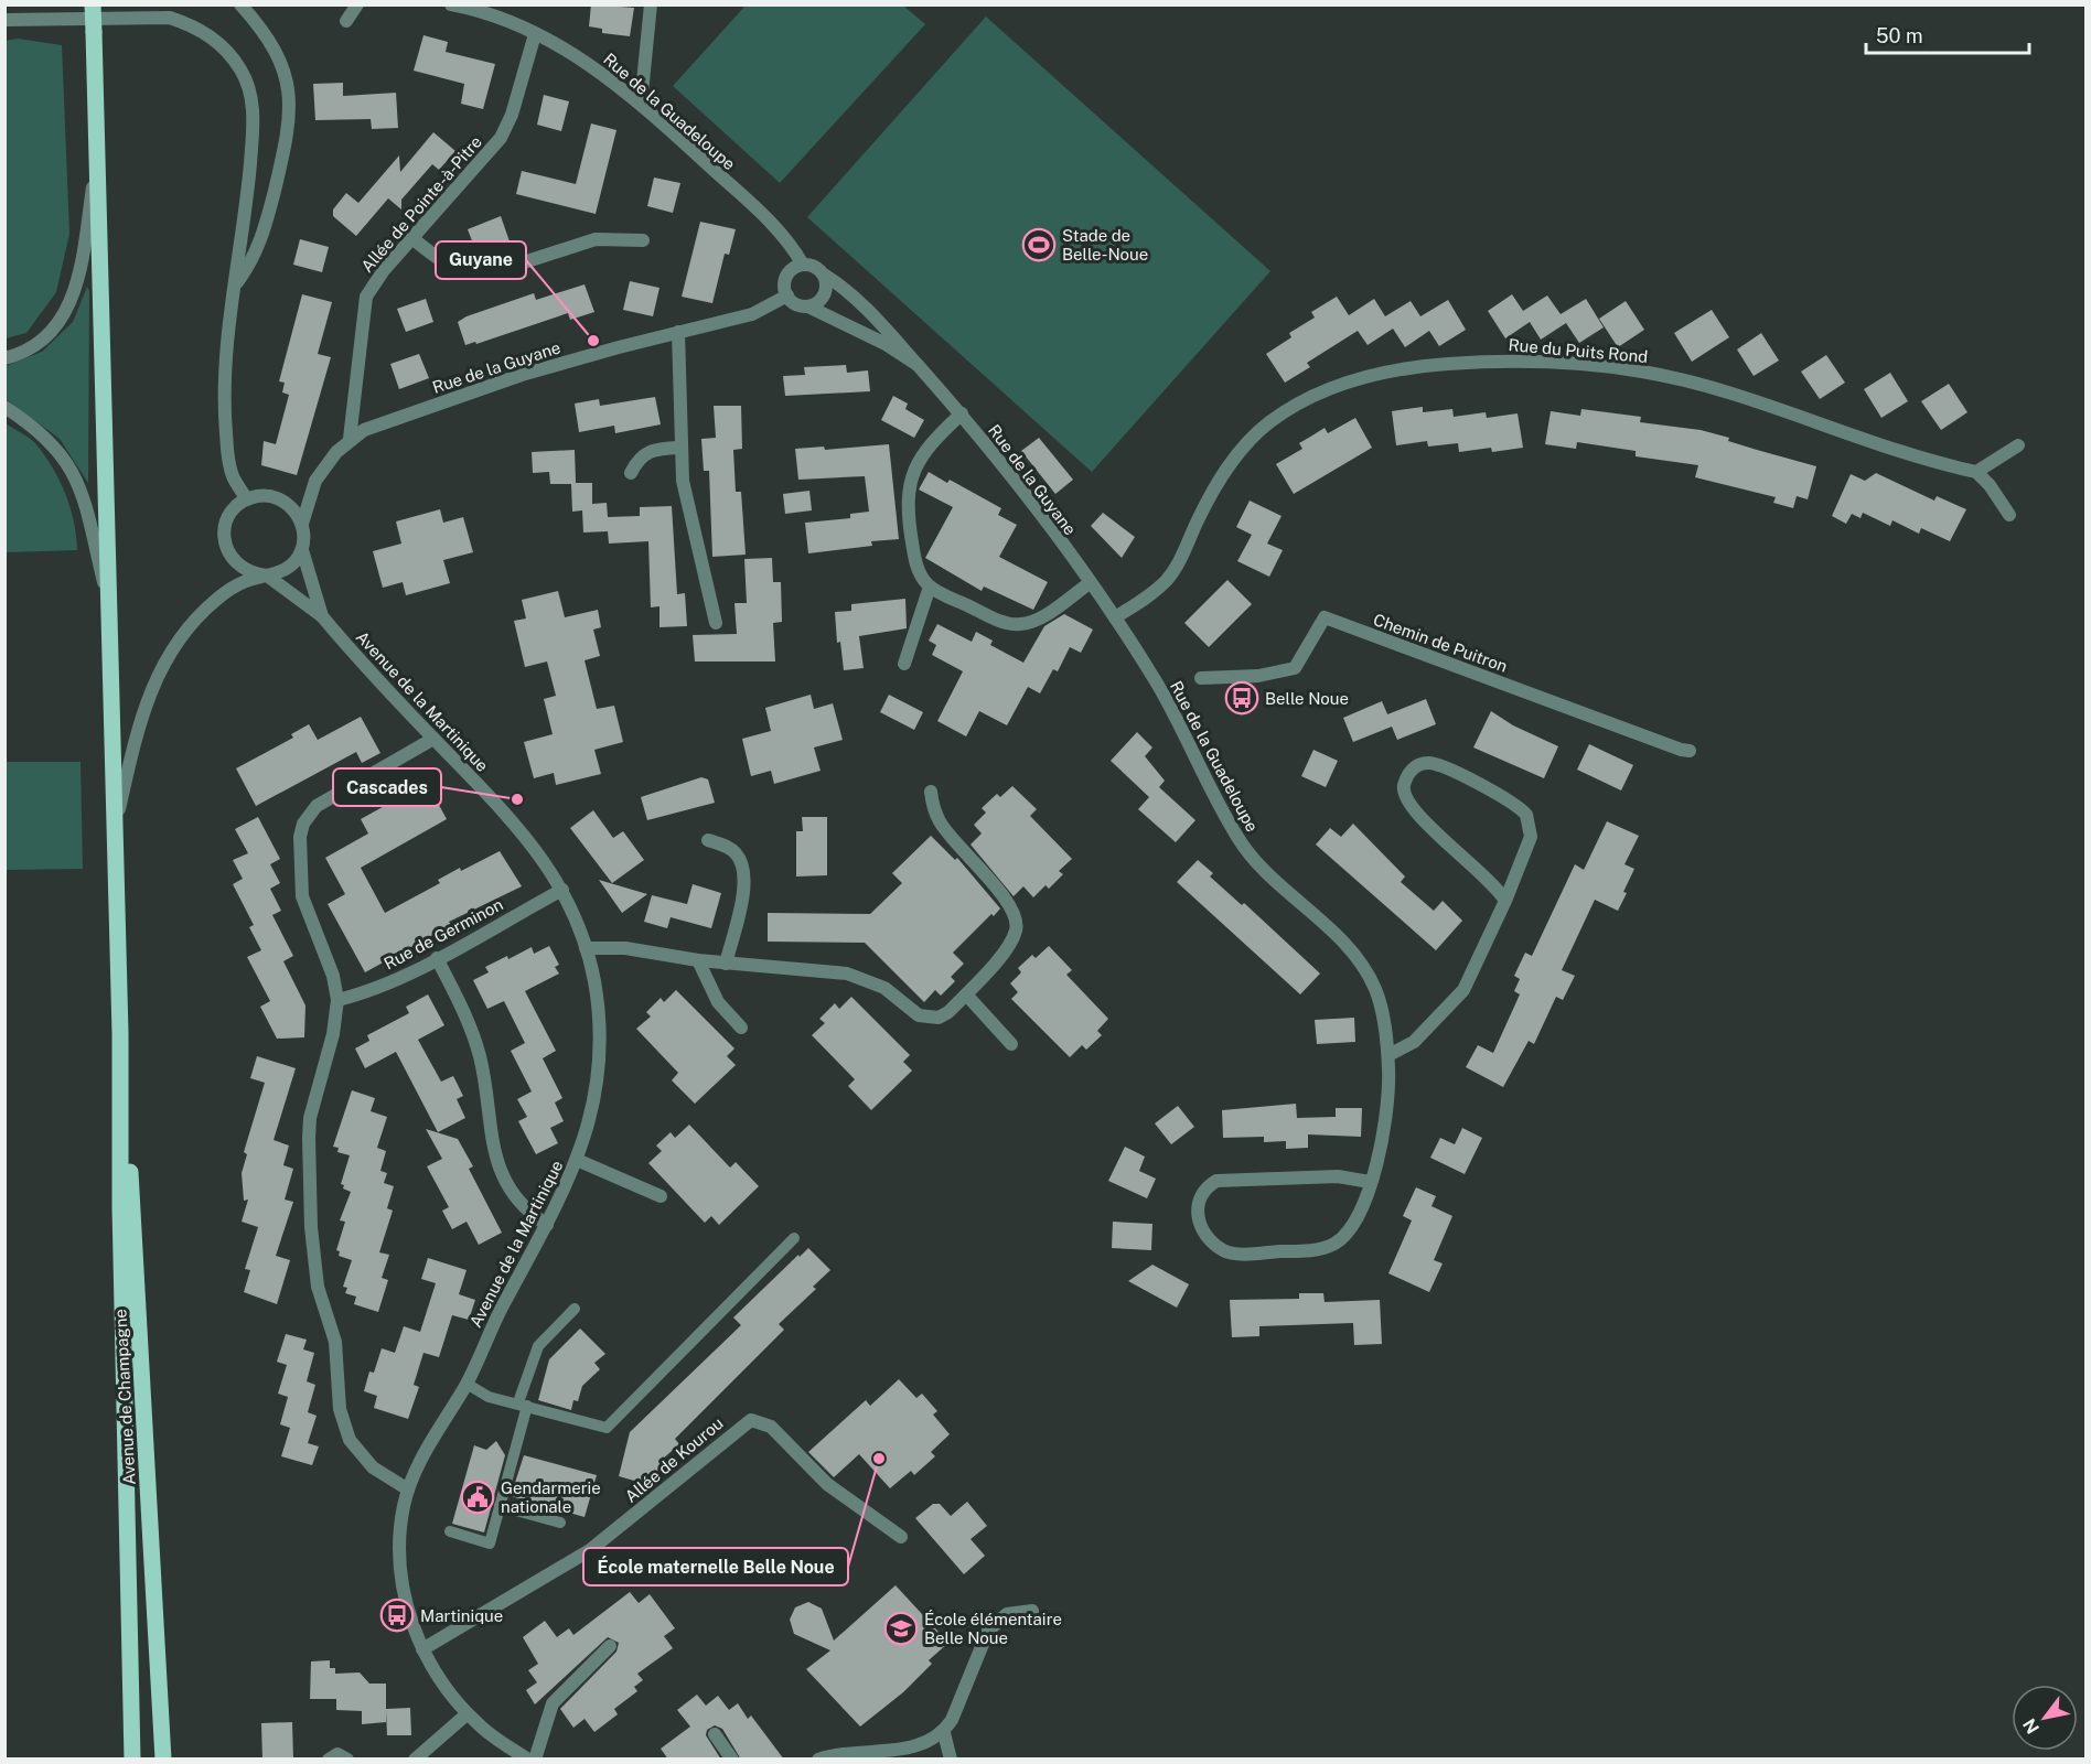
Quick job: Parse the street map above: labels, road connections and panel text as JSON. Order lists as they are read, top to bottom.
{
  "streets": {
    "main road": ["Avenue de Champagne"],
    "street": [
      "Rue de la Guadeloupe",
      "Allée de Pointe-à-Pitre",
      "Rue du Puits Rond",
      "Rue de la Guyane",
      "Chemin de Puitron",
      "Avenue de la Martinique",
      "Rue de Germinon",
      "Allée de Kourou"
    ]
  },
  "crossings": [
    ["Rue de la Guadeloupe", "Allée de Pointe-à-Pitre"],
    ["Rue de la Guadeloupe", "Rue du Puits Rond"],
    ["Rue de la Guadeloupe", "Rue de la Guyane"],
    ["Allée de Pointe-à-Pitre", "Rue de la Guyane"],
    ["Rue du Puits Rond", "Rue de la Guyane"],
    ["Rue de la Guyane", "Avenue de la Martinique"],
    ["Avenue de la Martinique", "Rue de Germinon"],
    ["Avenue de la Martinique", "Allée de Kourou"]
  ],
  "places": {
    "sports": ["Stade de Belle-Noue"],
    "other": ["Guyane", "Cascades", "École maternelle Belle Noue"],
    "bus stop": ["Belle Noue", "Martinique"],
    "public building": ["Gendarmerie nationale"],
    "school or university": ["École élémentaire Belle Noue"]
  },
  "scale_bar": "50 m",
  "north": "bottom left"
}
